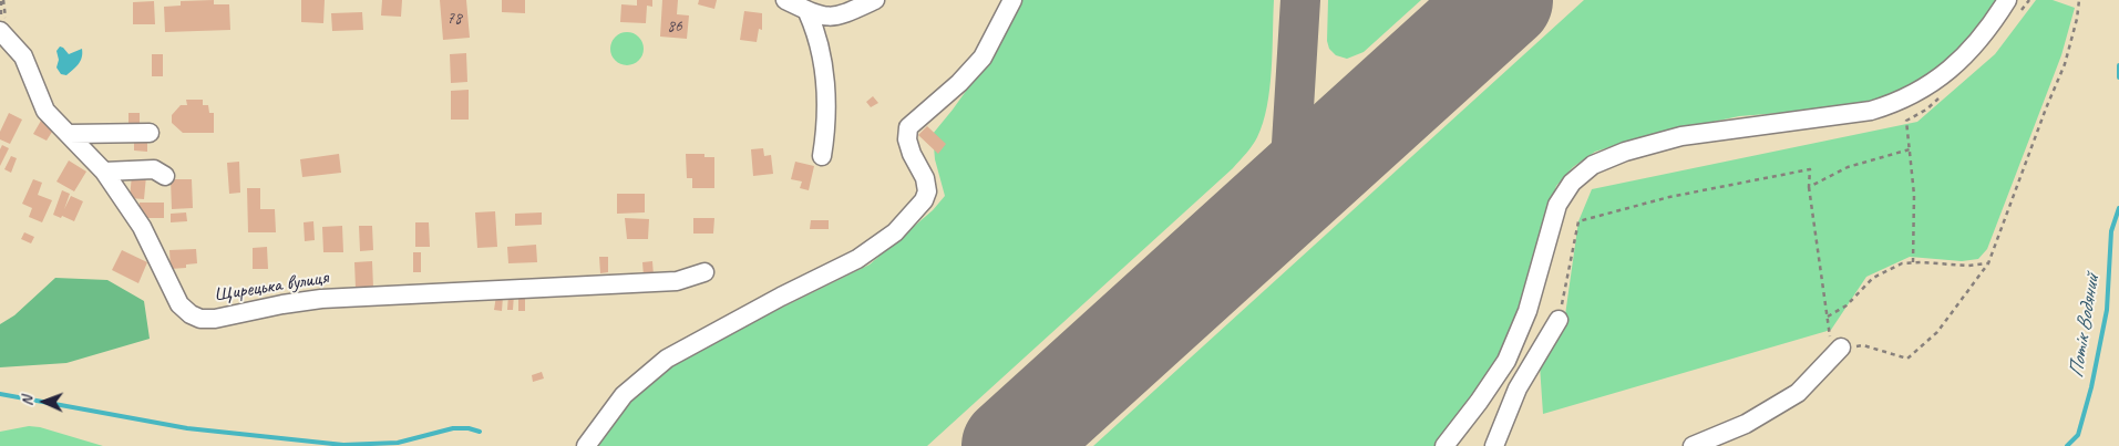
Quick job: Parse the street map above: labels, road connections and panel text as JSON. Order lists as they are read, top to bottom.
{
  "streets": {
    "street": ["Щирецька вулиця"]
  },
  "water": ["Потік Водяний"],
  "house_numbers": ["78", "86"],
  "north": "left"
}
